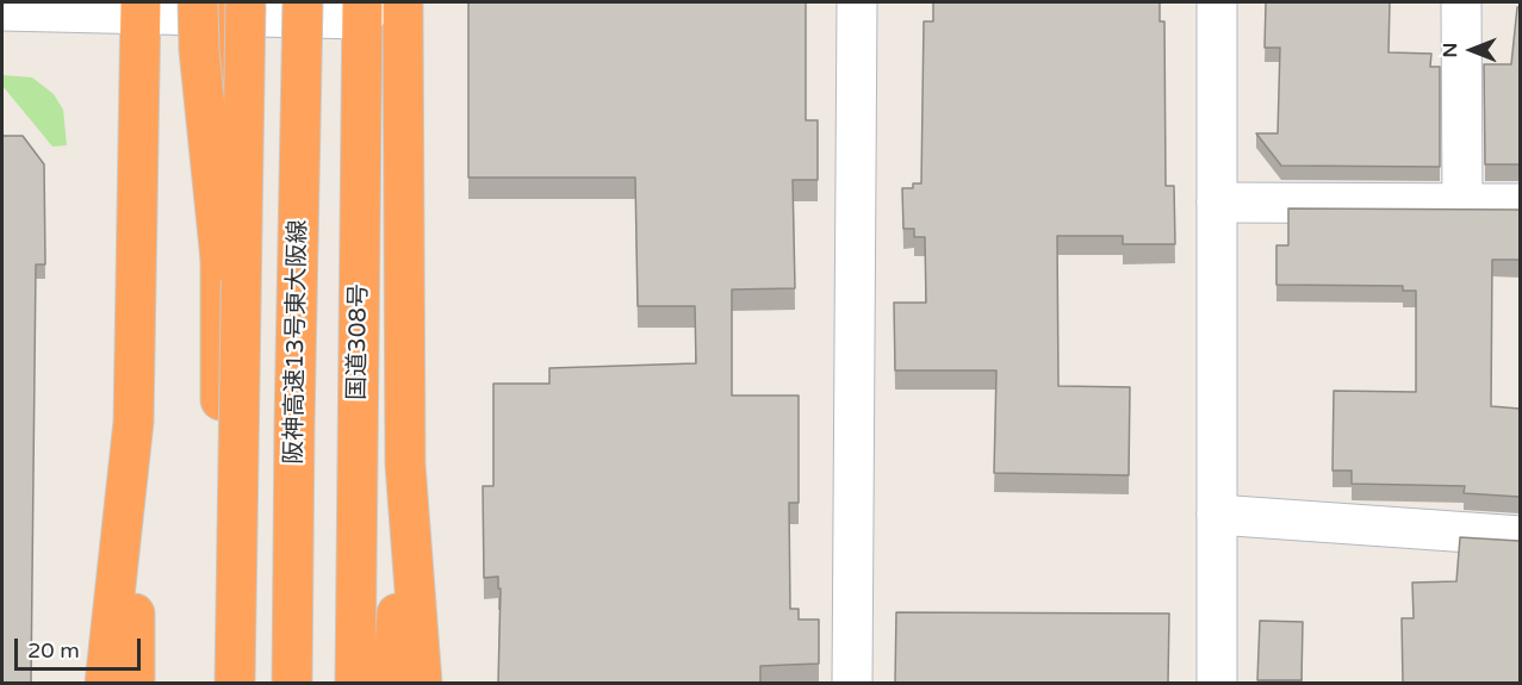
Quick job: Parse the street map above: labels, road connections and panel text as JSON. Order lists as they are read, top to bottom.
{
  "streets": {
    "highway": ["阪神高速13号東大阪線", "国道308号"]
  },
  "scale_bar": "20 m",
  "north": "left"
}
